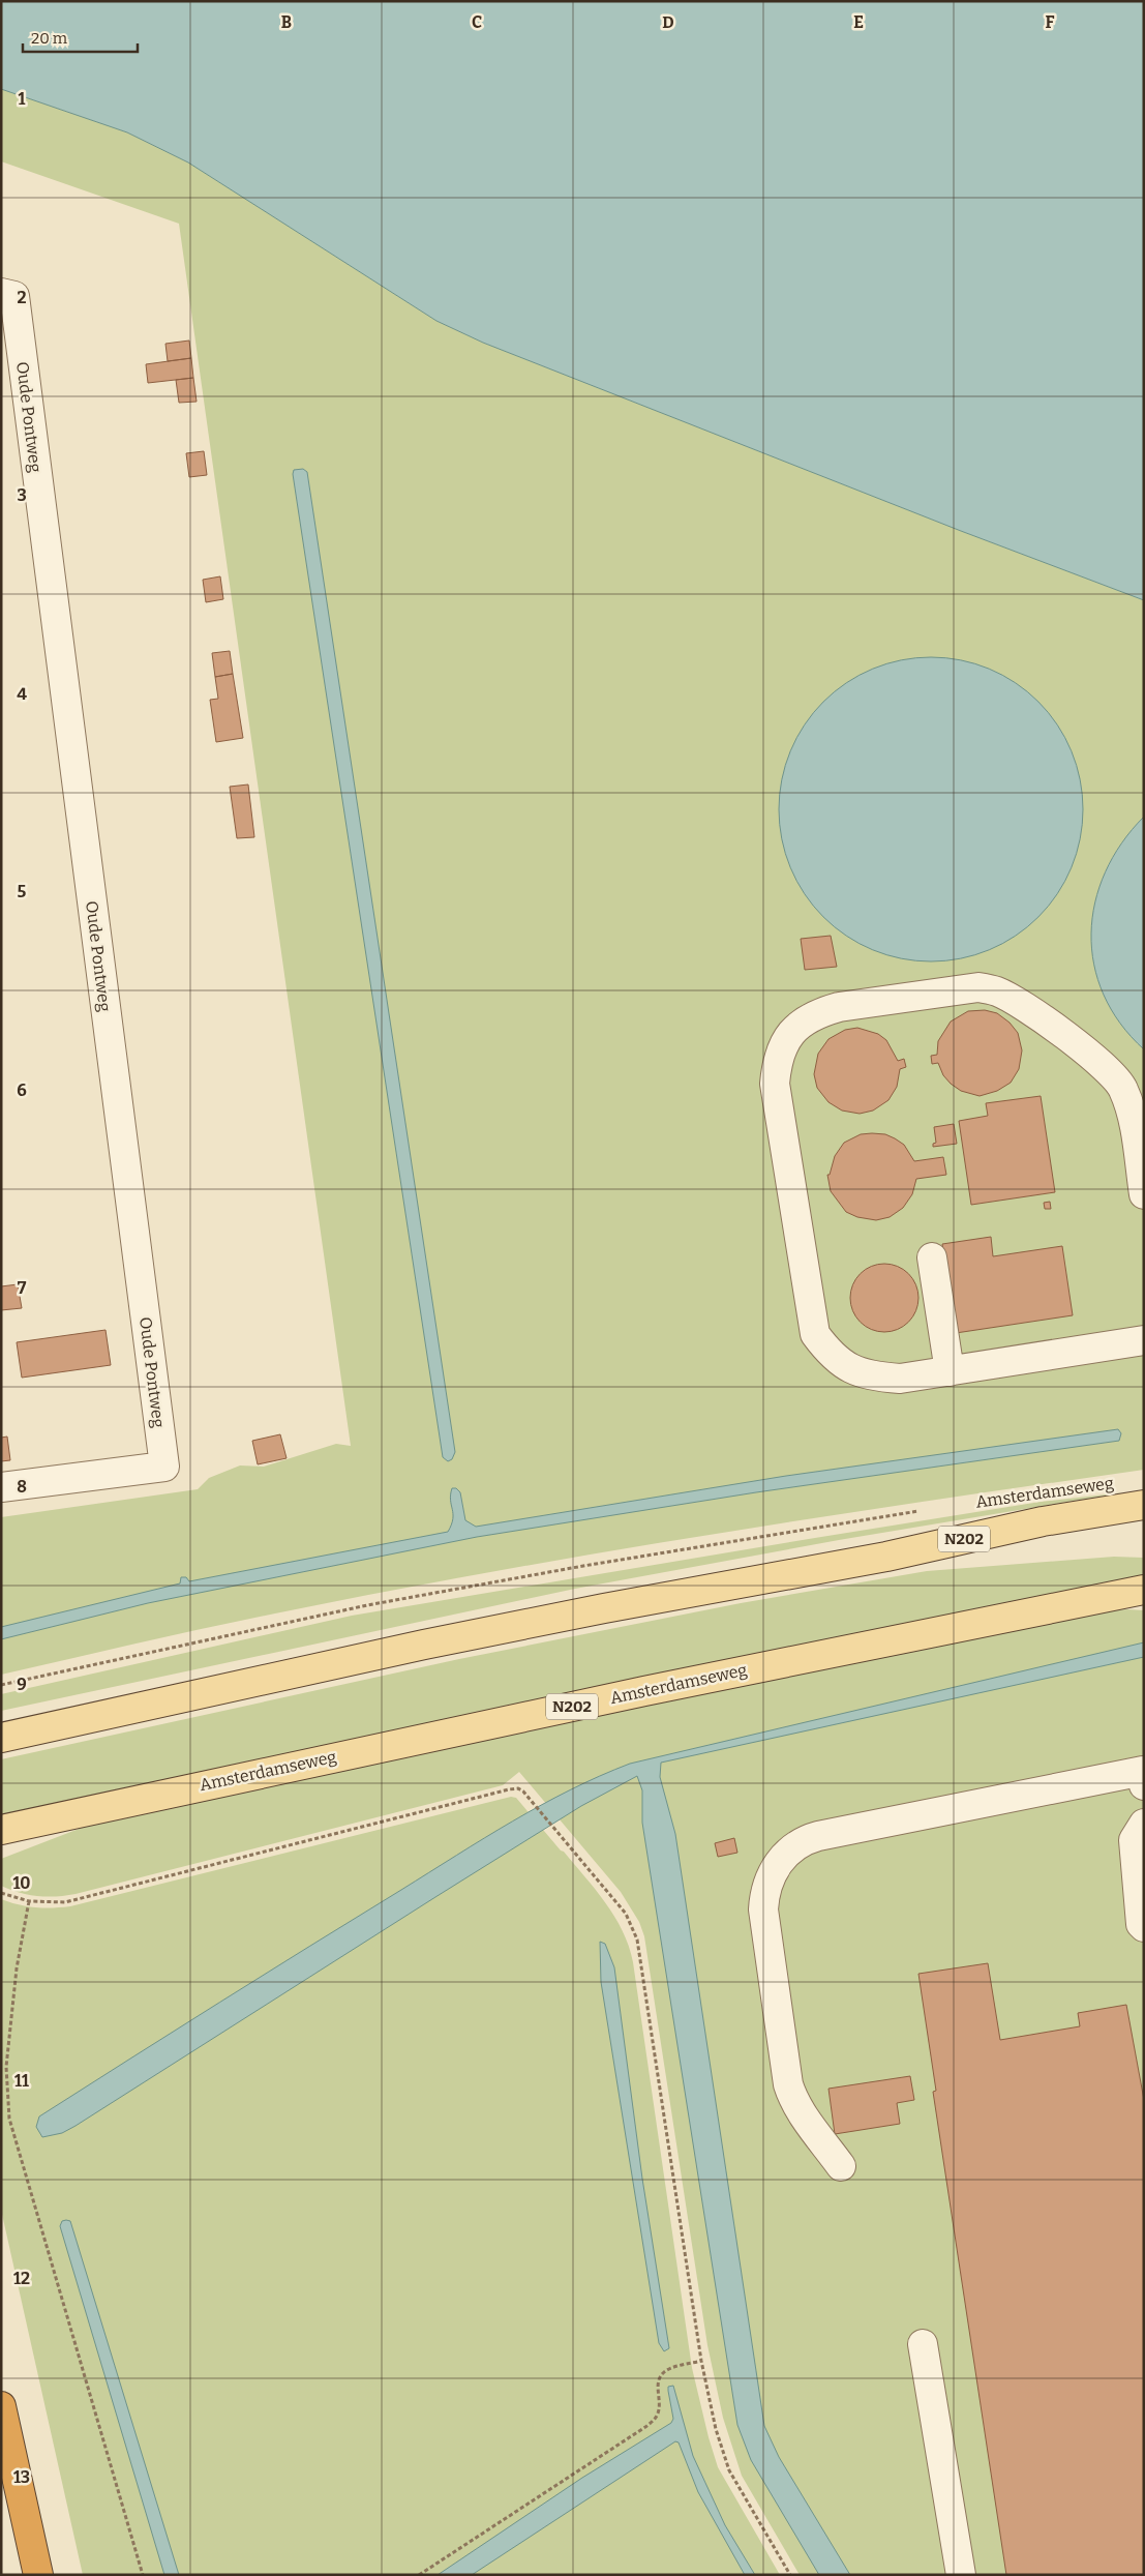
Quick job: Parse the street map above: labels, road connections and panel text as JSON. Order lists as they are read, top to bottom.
{
  "streets": {
    "main road": ["Amsterdamseweg", "N202"],
    "street": ["Oude Pontweg"]
  },
  "scale_bar": "20 m",
  "grid": {
    "columns": [
      "B",
      "C",
      "D",
      "E",
      "F"
    ],
    "rows": [
      "1",
      "2",
      "3",
      "4",
      "5",
      "6",
      "7",
      "8",
      "9",
      "10",
      "11",
      "12",
      "13"
    ]
  }
}
